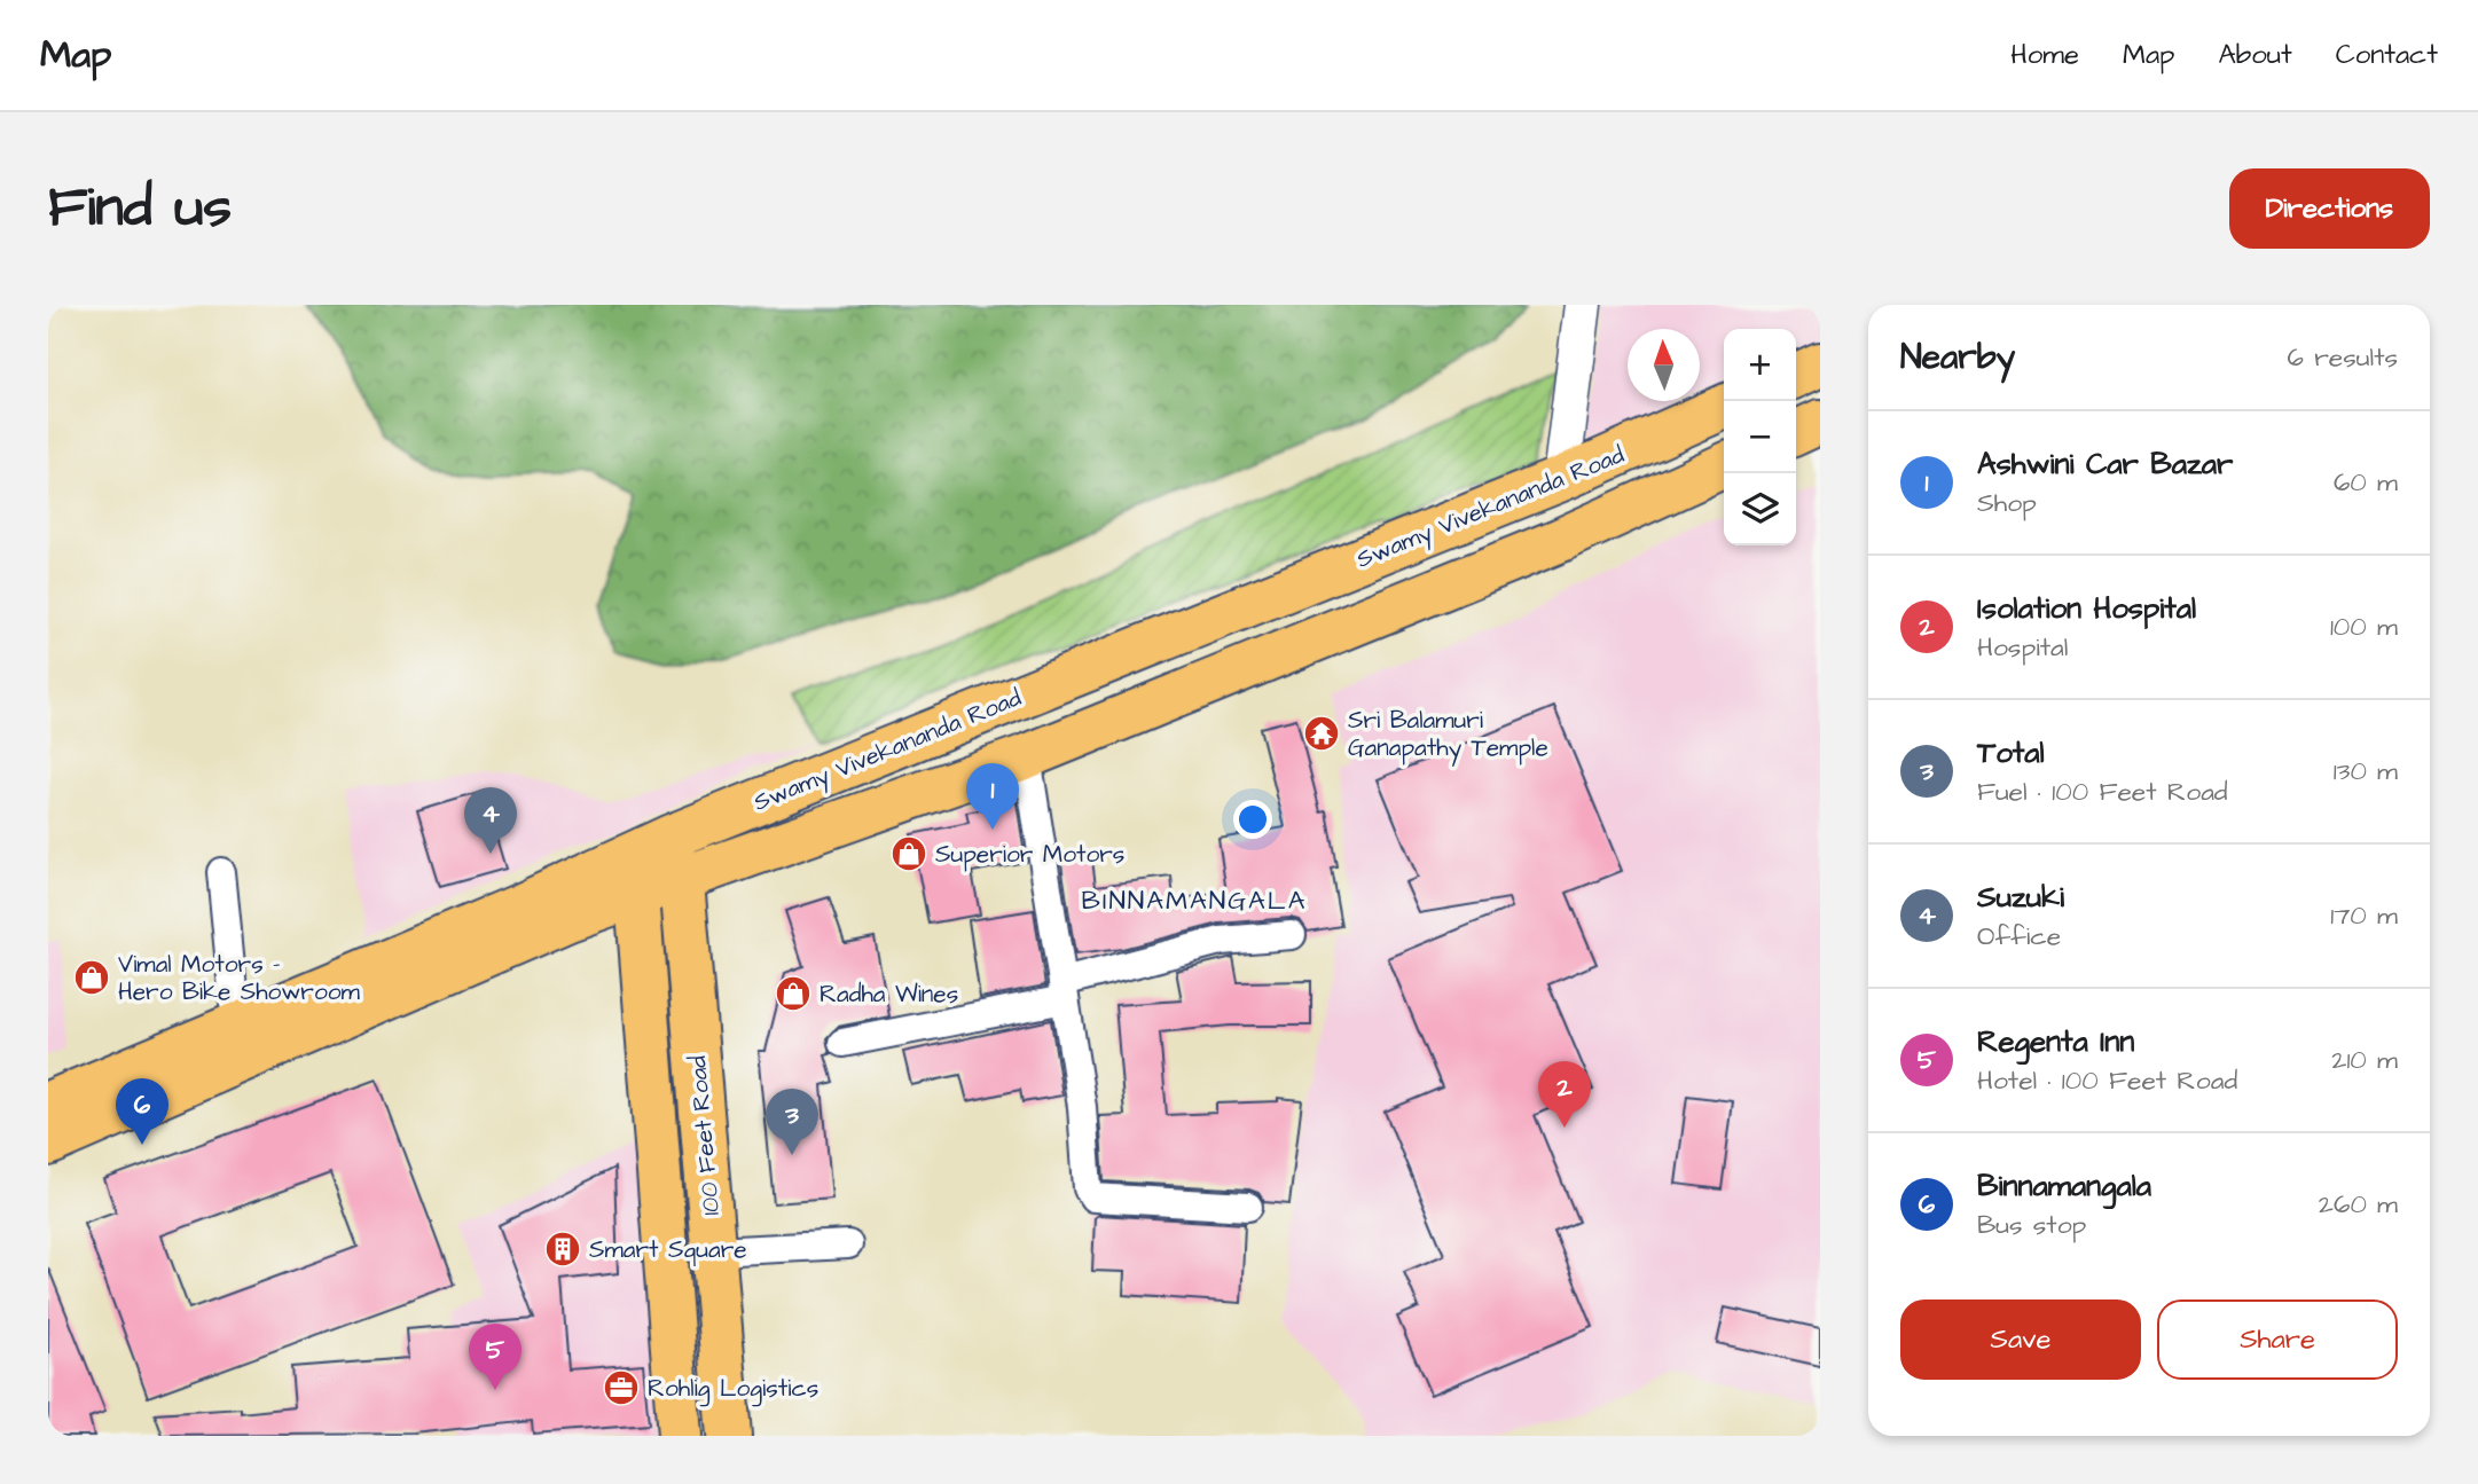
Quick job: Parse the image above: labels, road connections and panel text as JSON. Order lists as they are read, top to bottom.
{
  "streets": {
    "main road": ["Swamy Vivekananda Road", "100 Feet Road"]
  },
  "crossings": [
    ["Swamy Vivekananda Road", "100 Feet Road"]
  ],
  "districts": ["BINNAMANGALA"],
  "places": {
    "temple": ["Sri Balamuri Ganapathy Temple"],
    "shop": ["Superior Motors", "Vimal Motors - Hero Bike Showroom", "Radha Wines"],
    "building": ["Smart Square"],
    "office": ["Rohlig Logistics"]
  },
  "north": "top",
  "page": {
    "header": "Map",
    "nav": [
      "Home",
      "Map",
      "About",
      "Contact"
    ],
    "buttons": [
      "Directions",
      ["Save", "Share"]
    ],
    "title": "Find us",
    "heading": ["Nearby", "6 results"],
    "map_buttons": ["+", "−"],
    "list": [
      {
        "mark": "1",
        "name": "Ashwini Car Bazar",
        "note": "Shop",
        "value": "60 m"
      },
      {
        "mark": "2",
        "name": "Isolation Hospital",
        "note": "Hospital",
        "value": "100 m"
      },
      {
        "mark": "3",
        "name": "Total",
        "note": "Fuel · 100 Feet Road",
        "value": "130 m"
      },
      {
        "mark": "4",
        "name": "Suzuki",
        "note": "Office",
        "value": "170 m"
      },
      {
        "mark": "5",
        "name": "Regenta Inn",
        "note": "Hotel · 100 Feet Road",
        "value": "210 m"
      },
      {
        "mark": "6",
        "name": "Binnamangala",
        "note": "Bus stop",
        "value": "260 m"
      }
    ],
    "pins": [
      "1",
      "4",
      "2",
      "6",
      "3",
      "5"
    ]
  }
}
